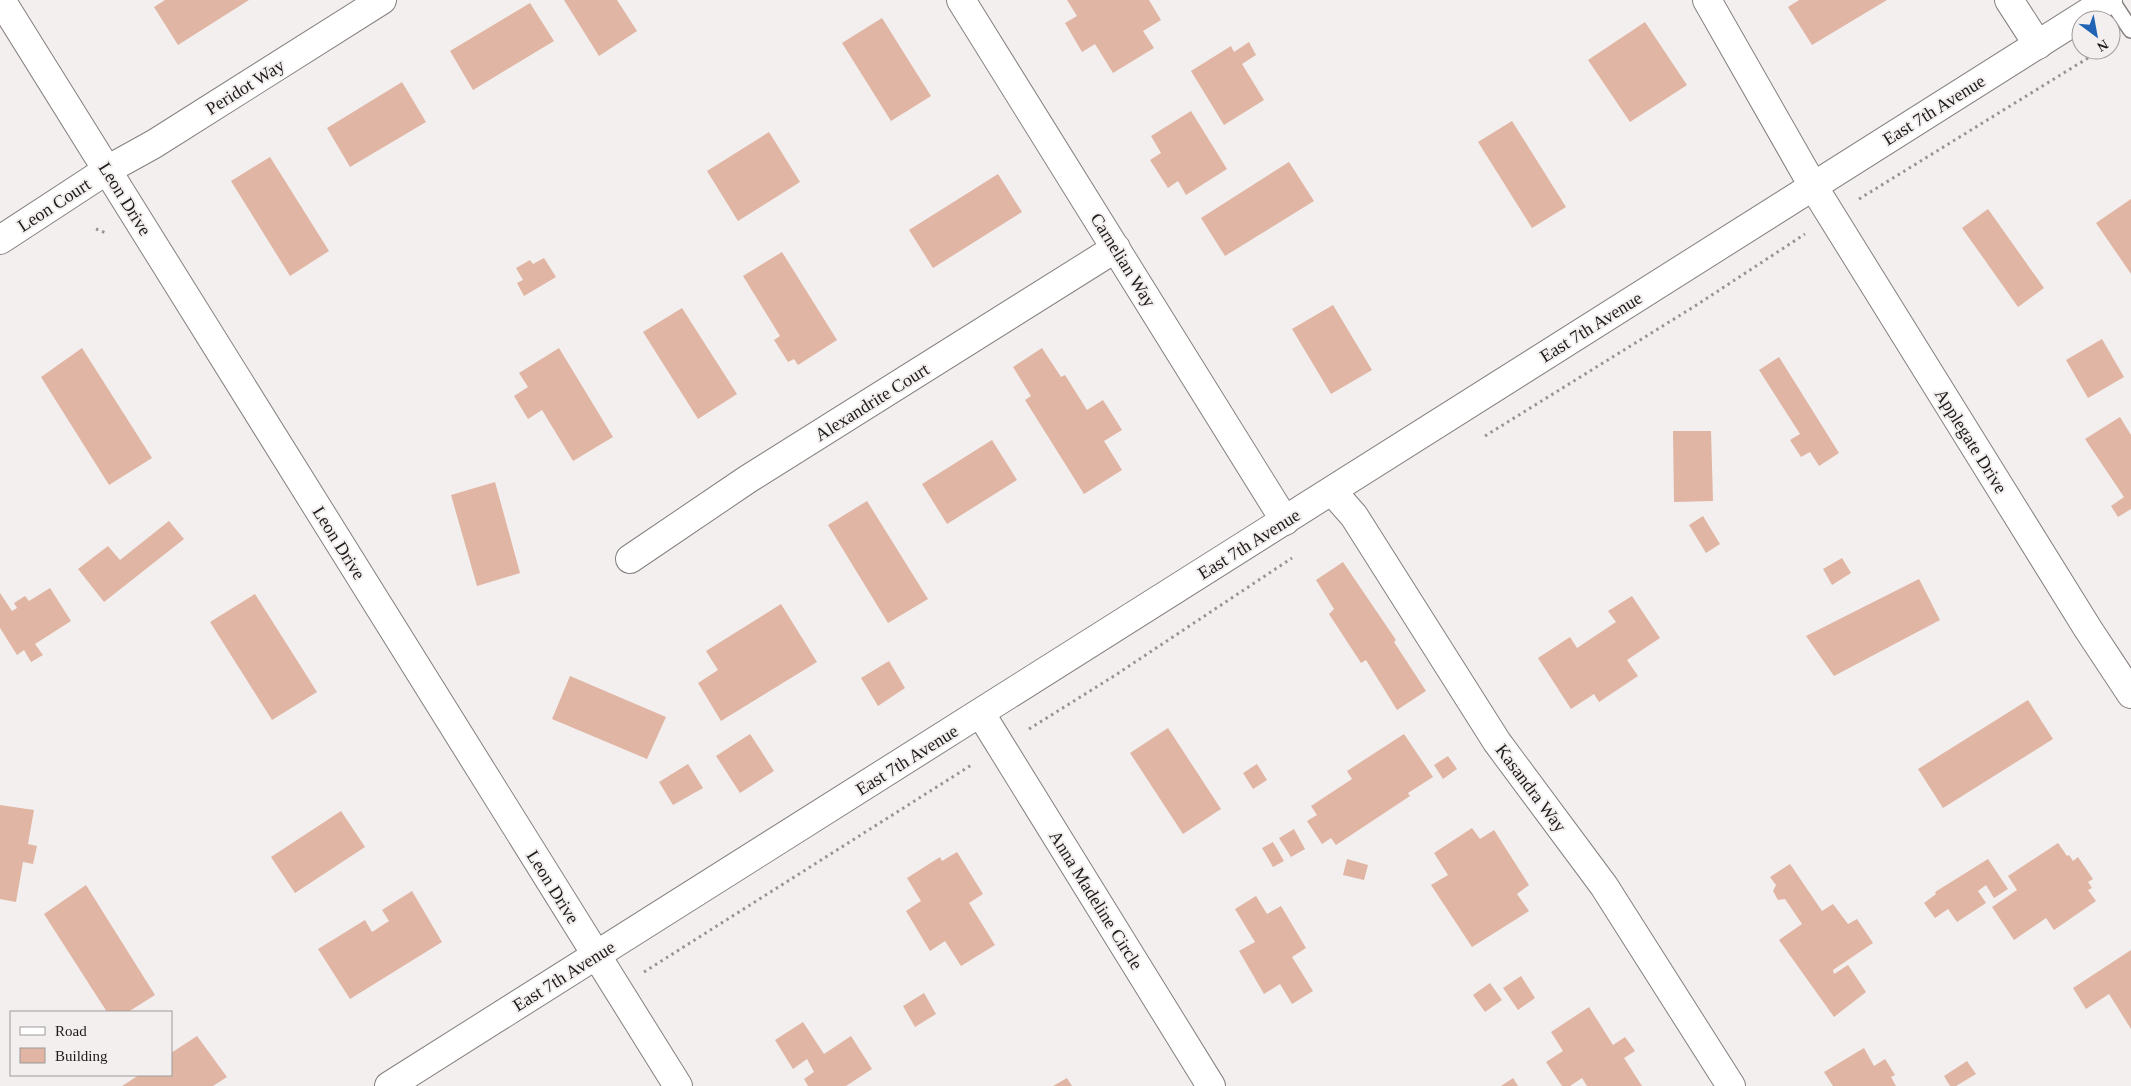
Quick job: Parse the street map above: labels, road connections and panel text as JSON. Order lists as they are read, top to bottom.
{
  "streets": {
    "street": [
      "Peridot Way",
      "East 7th Avenue",
      "Leon Drive",
      "Leon Court",
      "Carnelian Way",
      "Alexandrite Court",
      "Applegate Drive",
      "Kasandra Way",
      "Anna Madeline Circle"
    ]
  },
  "crossings": [
    ["Peridot Way", "Leon Drive"],
    ["Peridot Way", "Leon Court"],
    ["East 7th Avenue", "Leon Drive"],
    ["East 7th Avenue", "Carnelian Way"],
    ["East 7th Avenue", "Applegate Drive"],
    ["East 7th Avenue", "Kasandra Way"],
    ["East 7th Avenue", "Anna Madeline Circle"],
    ["Leon Drive", "Leon Court"],
    ["Carnelian Way", "Alexandrite Court"]
  ],
  "legend": ["Road", "Building"],
  "north": "bottom right"
}
